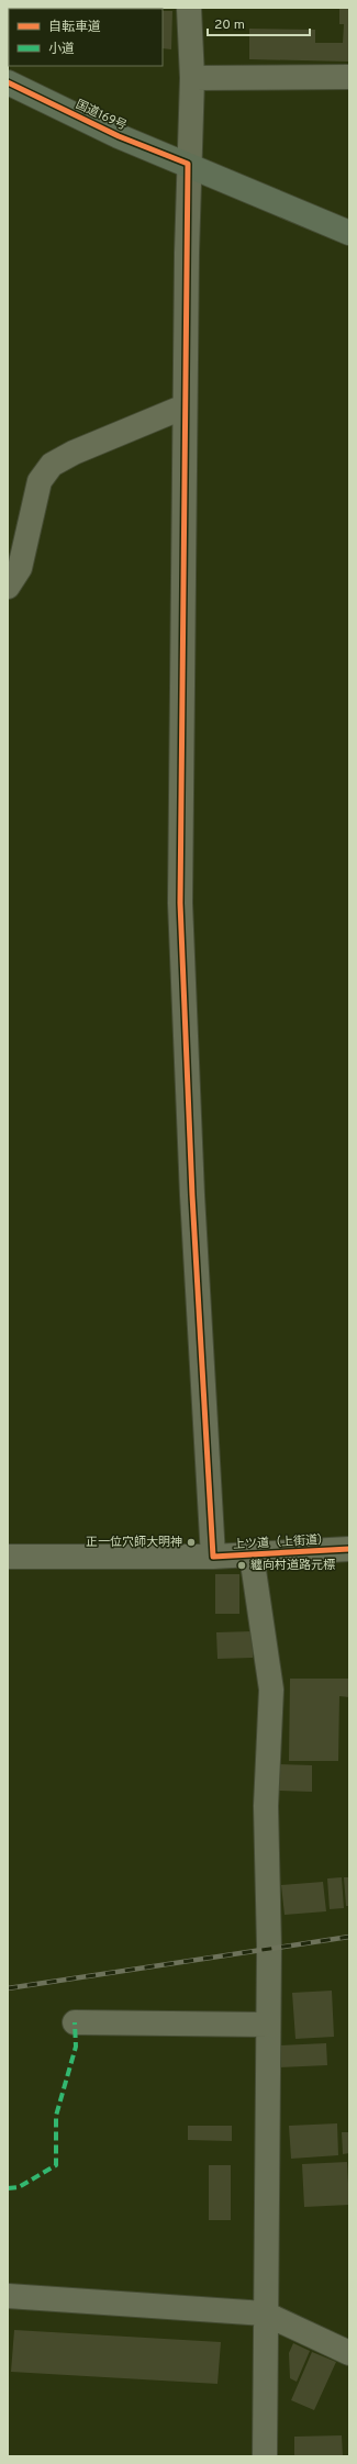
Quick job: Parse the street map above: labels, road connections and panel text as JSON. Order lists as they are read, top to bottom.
{
  "streets": {
    "highway": ["国道169号"],
    "street": ["上ツ道（上街道）"]
  },
  "places": ["正一位穴師大明神", "纏向村道路元標"],
  "legend": ["自転車道", "小道"],
  "scale_bar": "20 m"
}
